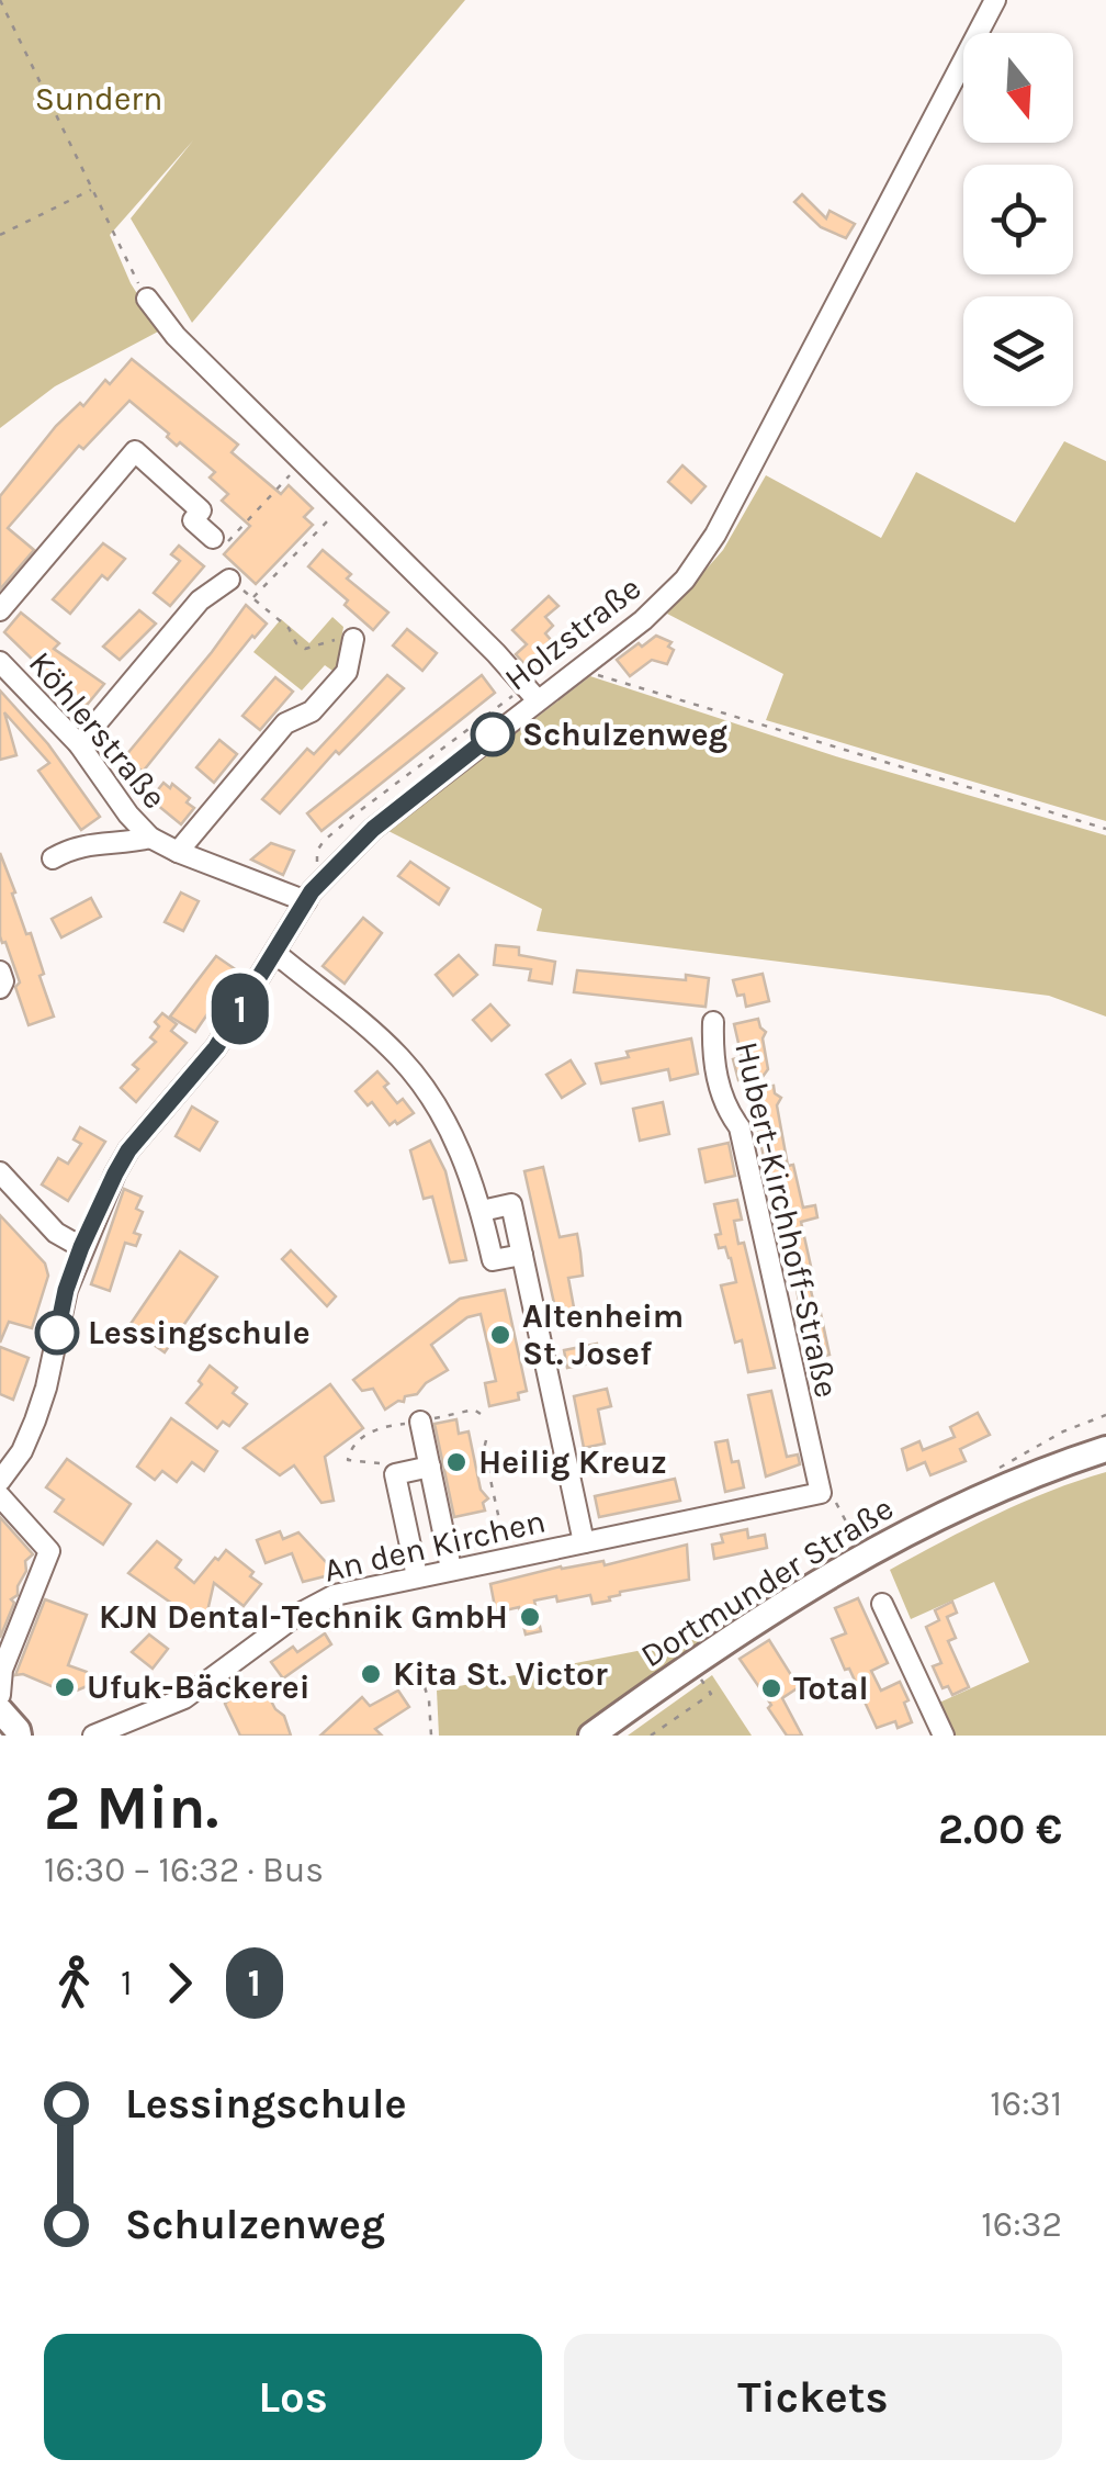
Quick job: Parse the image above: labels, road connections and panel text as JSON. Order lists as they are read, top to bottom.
{
  "streets": {
    "main road": ["Dortmunder Straße"],
    "street": [
      "Holzstraße",
      "Köhlerstraße",
      "Hubert-Kirchhoff-Straße",
      "An den Kirchen"
    ]
  },
  "crossings": [
    ["Holzstraße", "Köhlerstraße"],
    ["Hubert-Kirchhoff-Straße", "An den Kirchen"]
  ],
  "parks": ["Sundern"],
  "places": [
    "Schulzenweg",
    "Lessingschule",
    "Altenheim St. Josef",
    "Heilig Kreuz",
    "KJN Dental-Technik GmbH",
    "Kita St. Victor",
    "Ufuk-Bäckerei",
    "Total"
  ],
  "lines": ["bus line 1"],
  "north": "bottom",
  "page": {
    "on_map": "1",
    "heading": ["2 Min.", "16:30 – 16:32 · Bus", "2.00 €"],
    "legs": ["1", "1"],
    "list": [
      {
        "name": "Lessingschule",
        "value": "16:31"
      },
      {
        "name": "Schulzenweg",
        "value": "16:32"
      }
    ],
    "buttons": ["Los", "Tickets"]
  }
}
